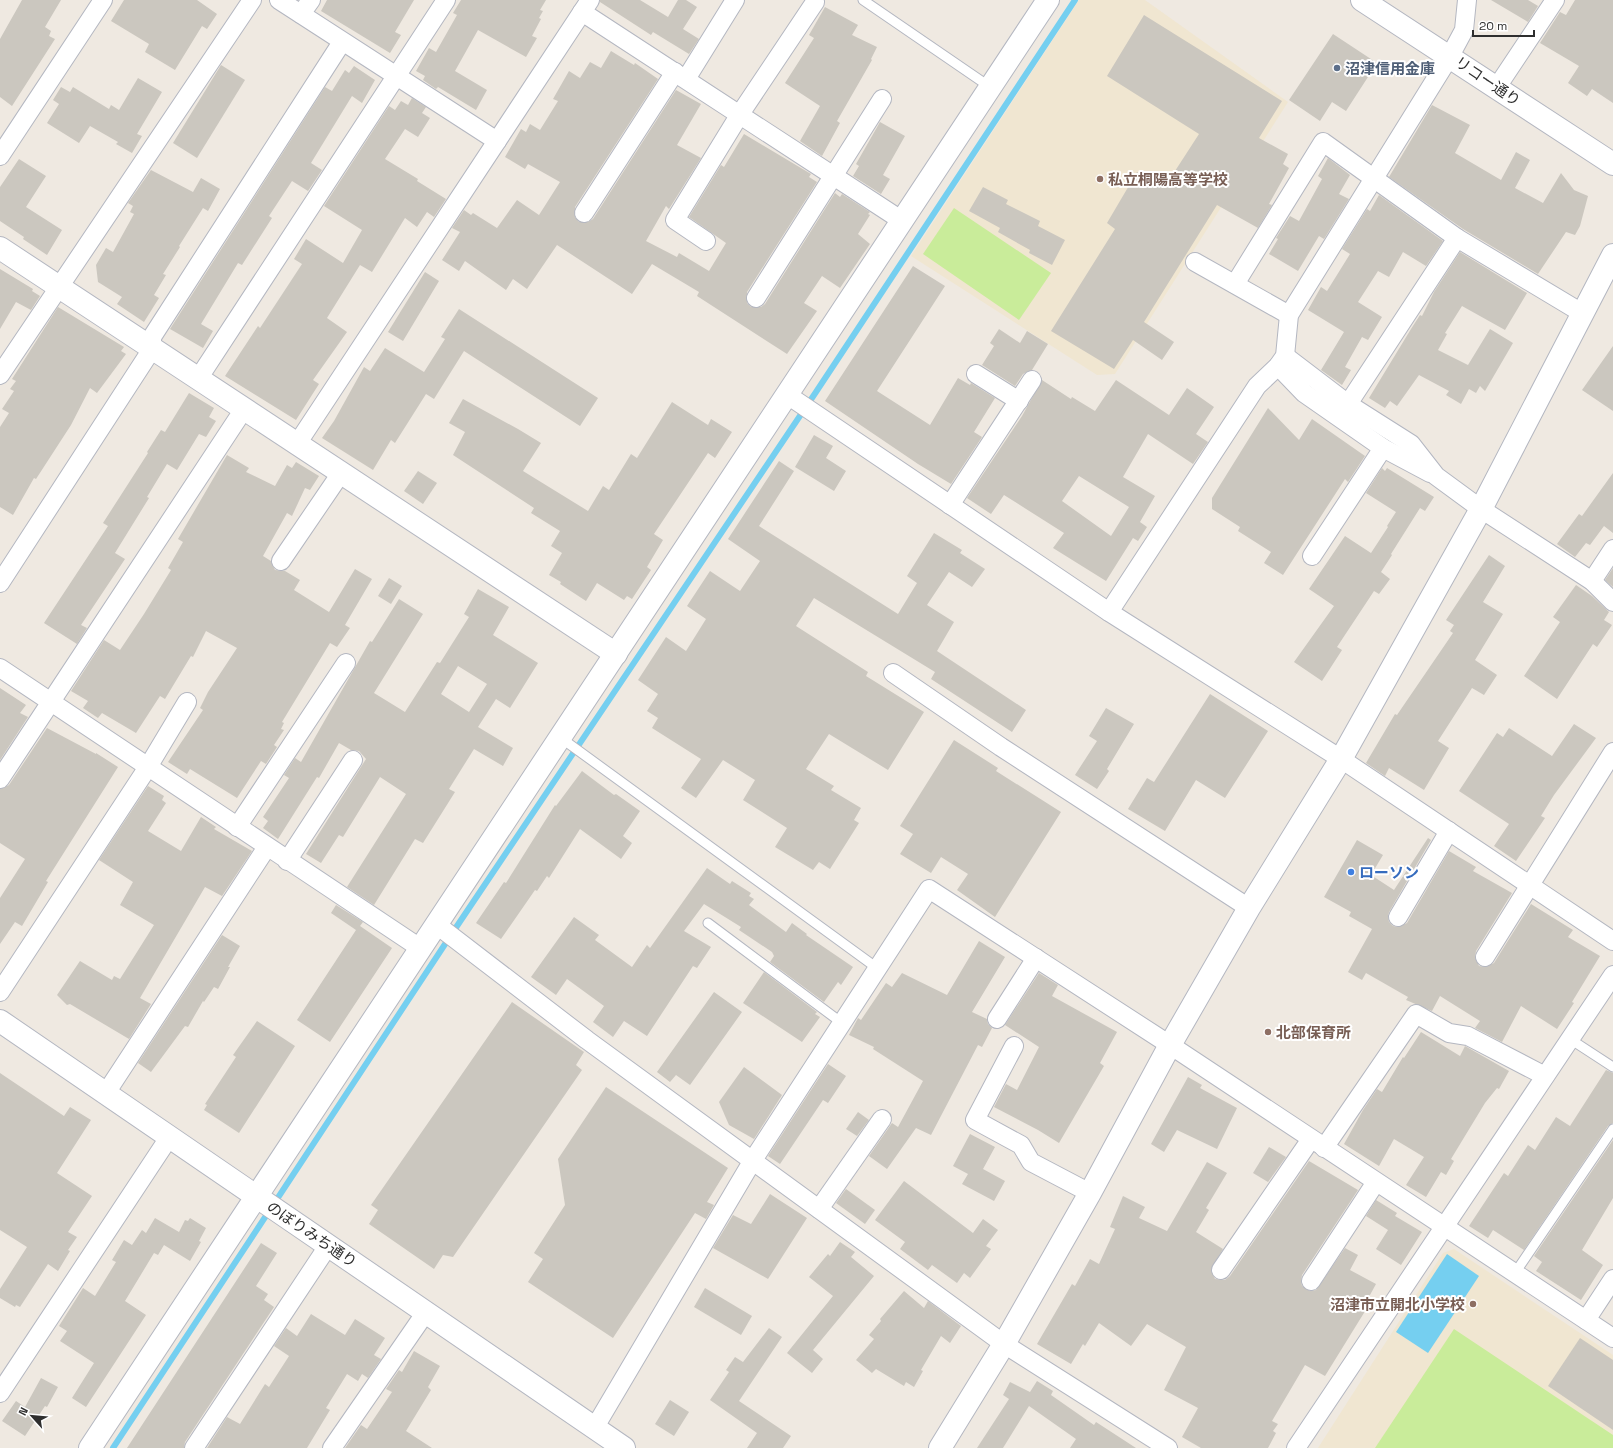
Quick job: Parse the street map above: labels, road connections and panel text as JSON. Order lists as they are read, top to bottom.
{
  "streets": {
    "street": ["リコー通り", "のぼりみち通り"]
  },
  "places": [
    "沼津信用金庫",
    "私立桐陽高等学校",
    "ローソン",
    "北部保育所",
    "沼津市立開北小学校"
  ],
  "scale_bar": "20 m",
  "north": "top left"
}
